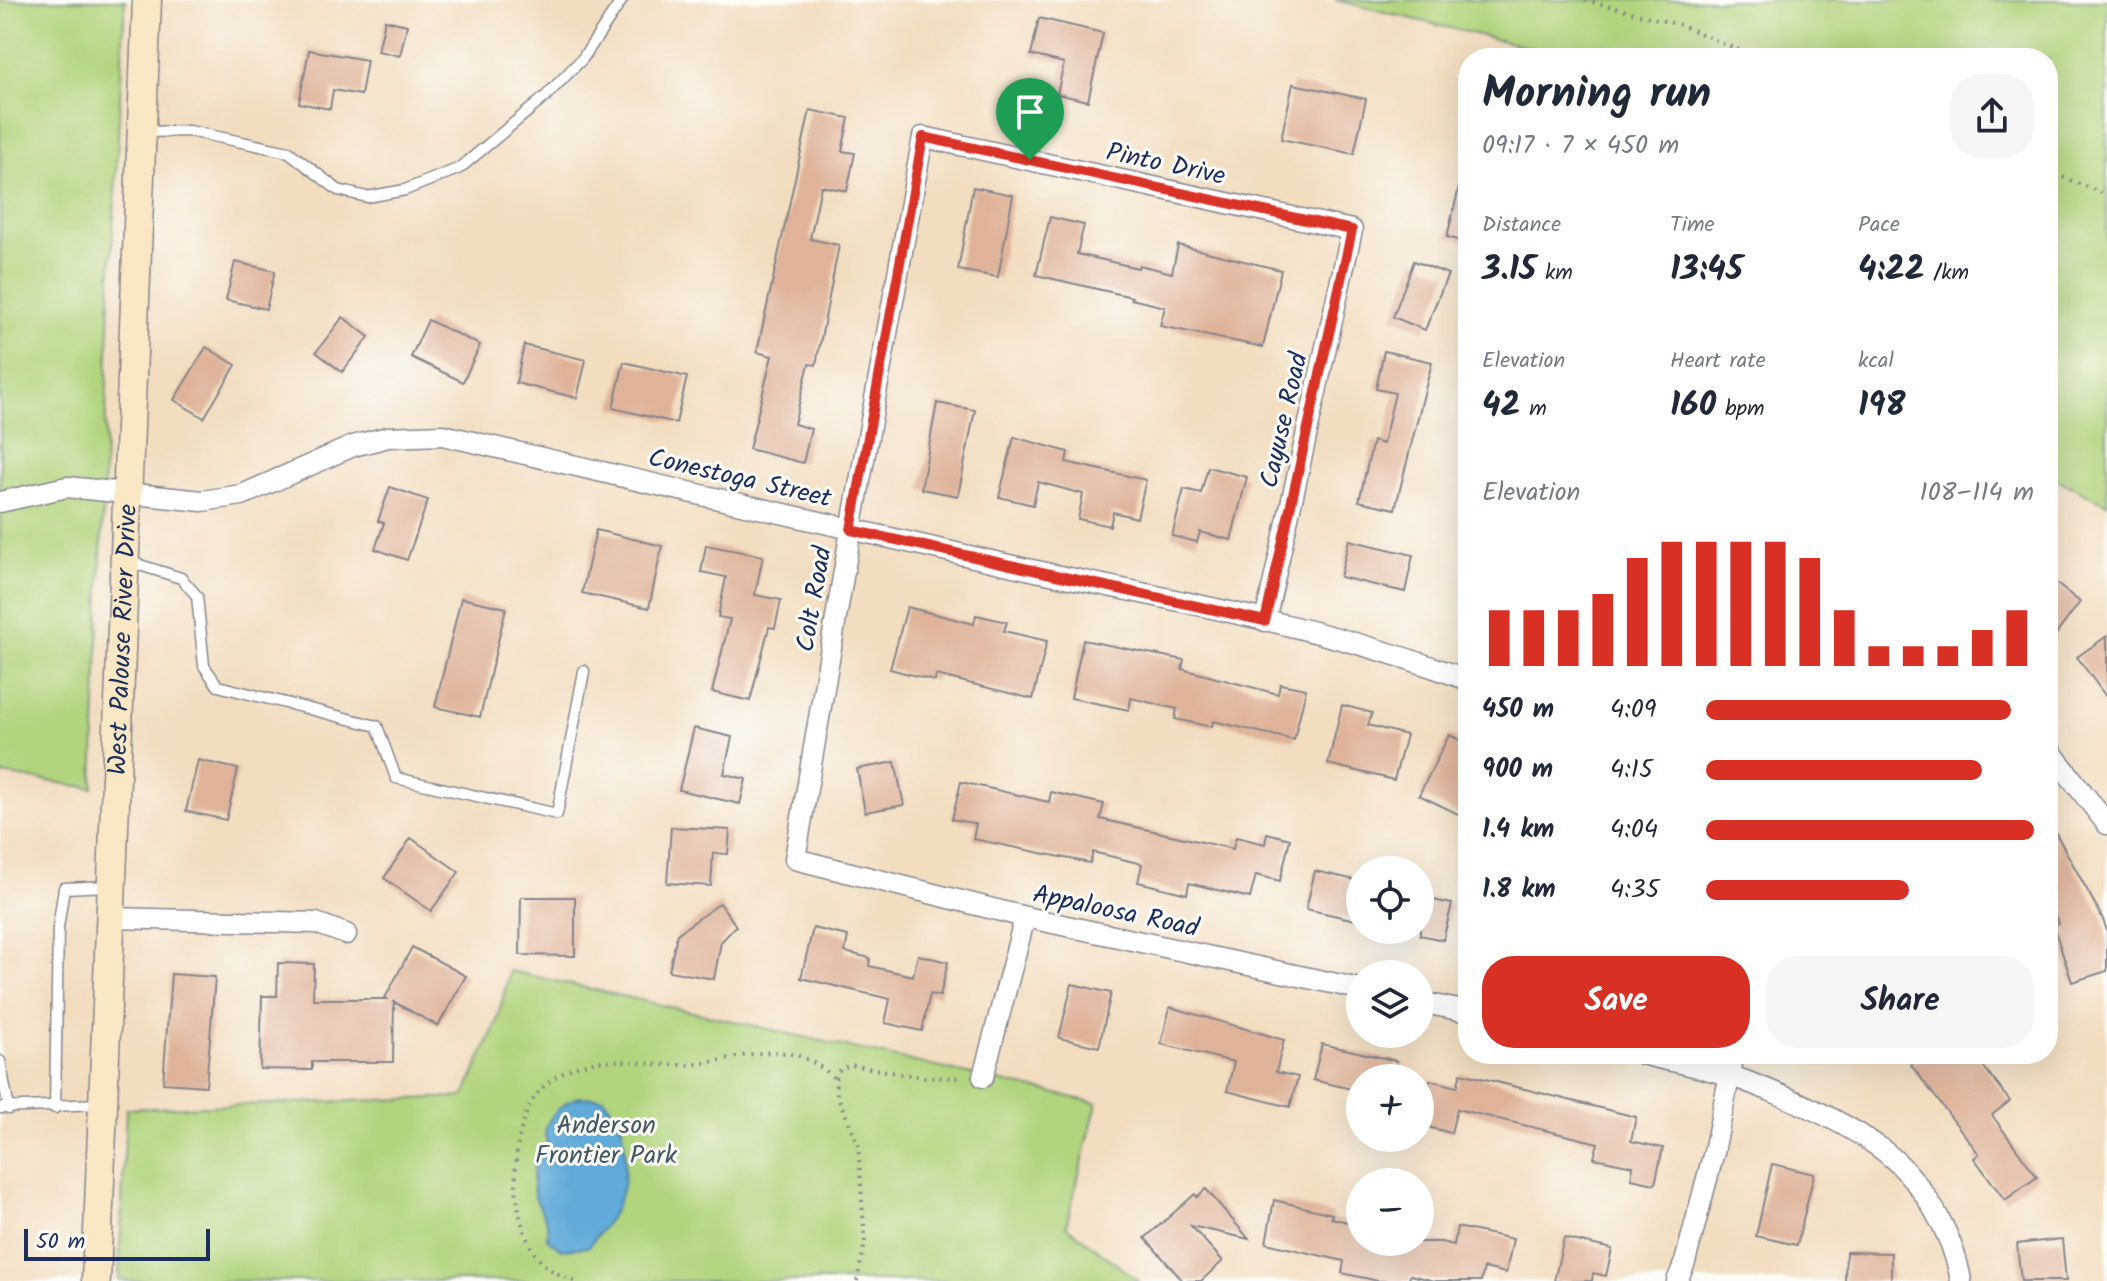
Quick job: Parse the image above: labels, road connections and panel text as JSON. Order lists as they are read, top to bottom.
{
  "streets": {
    "street": [
      "Pinto Drive",
      "Cayuse Road",
      "Conestoga Street",
      "Colt Road",
      "West Palouse River Drive",
      "Appaloosa Road"
    ]
  },
  "crossings": [
    ["Pinto Drive", "Cayuse Road"],
    ["Pinto Drive", "Colt Road"],
    ["Cayuse Road", "Conestoga Street"],
    ["Conestoga Street", "Colt Road"],
    ["Conestoga Street", "West Palouse River Drive"],
    ["Colt Road", "Appaloosa Road"]
  ],
  "parks": ["Anderson Frontier Park"],
  "scale_bar": "50 m",
  "page": {
    "heading": ["Morning run", "09:17 · 7 × 450 m"],
    "stats": [
      ["Distance", "3.15 km"],
      ["Time", "13:45"],
      ["Pace", "4:22 /km"],
      ["Elevation", "42 m"],
      ["Heart rate", "160 bpm"],
      ["kcal", "198"]
    ],
    "chart": ["Elevation", "108–114 m"],
    "list": [
      {
        "name": "450 m",
        "note": "4:09"
      },
      {
        "name": "900 m",
        "note": "4:15"
      },
      {
        "name": "1.4 km",
        "note": "4:04"
      },
      {
        "name": "1.8 km",
        "note": "4:35"
      }
    ],
    "map_buttons": ["+", "−"],
    "buttons": ["Save", "Share"],
    "scale": "50 m"
  }
}
